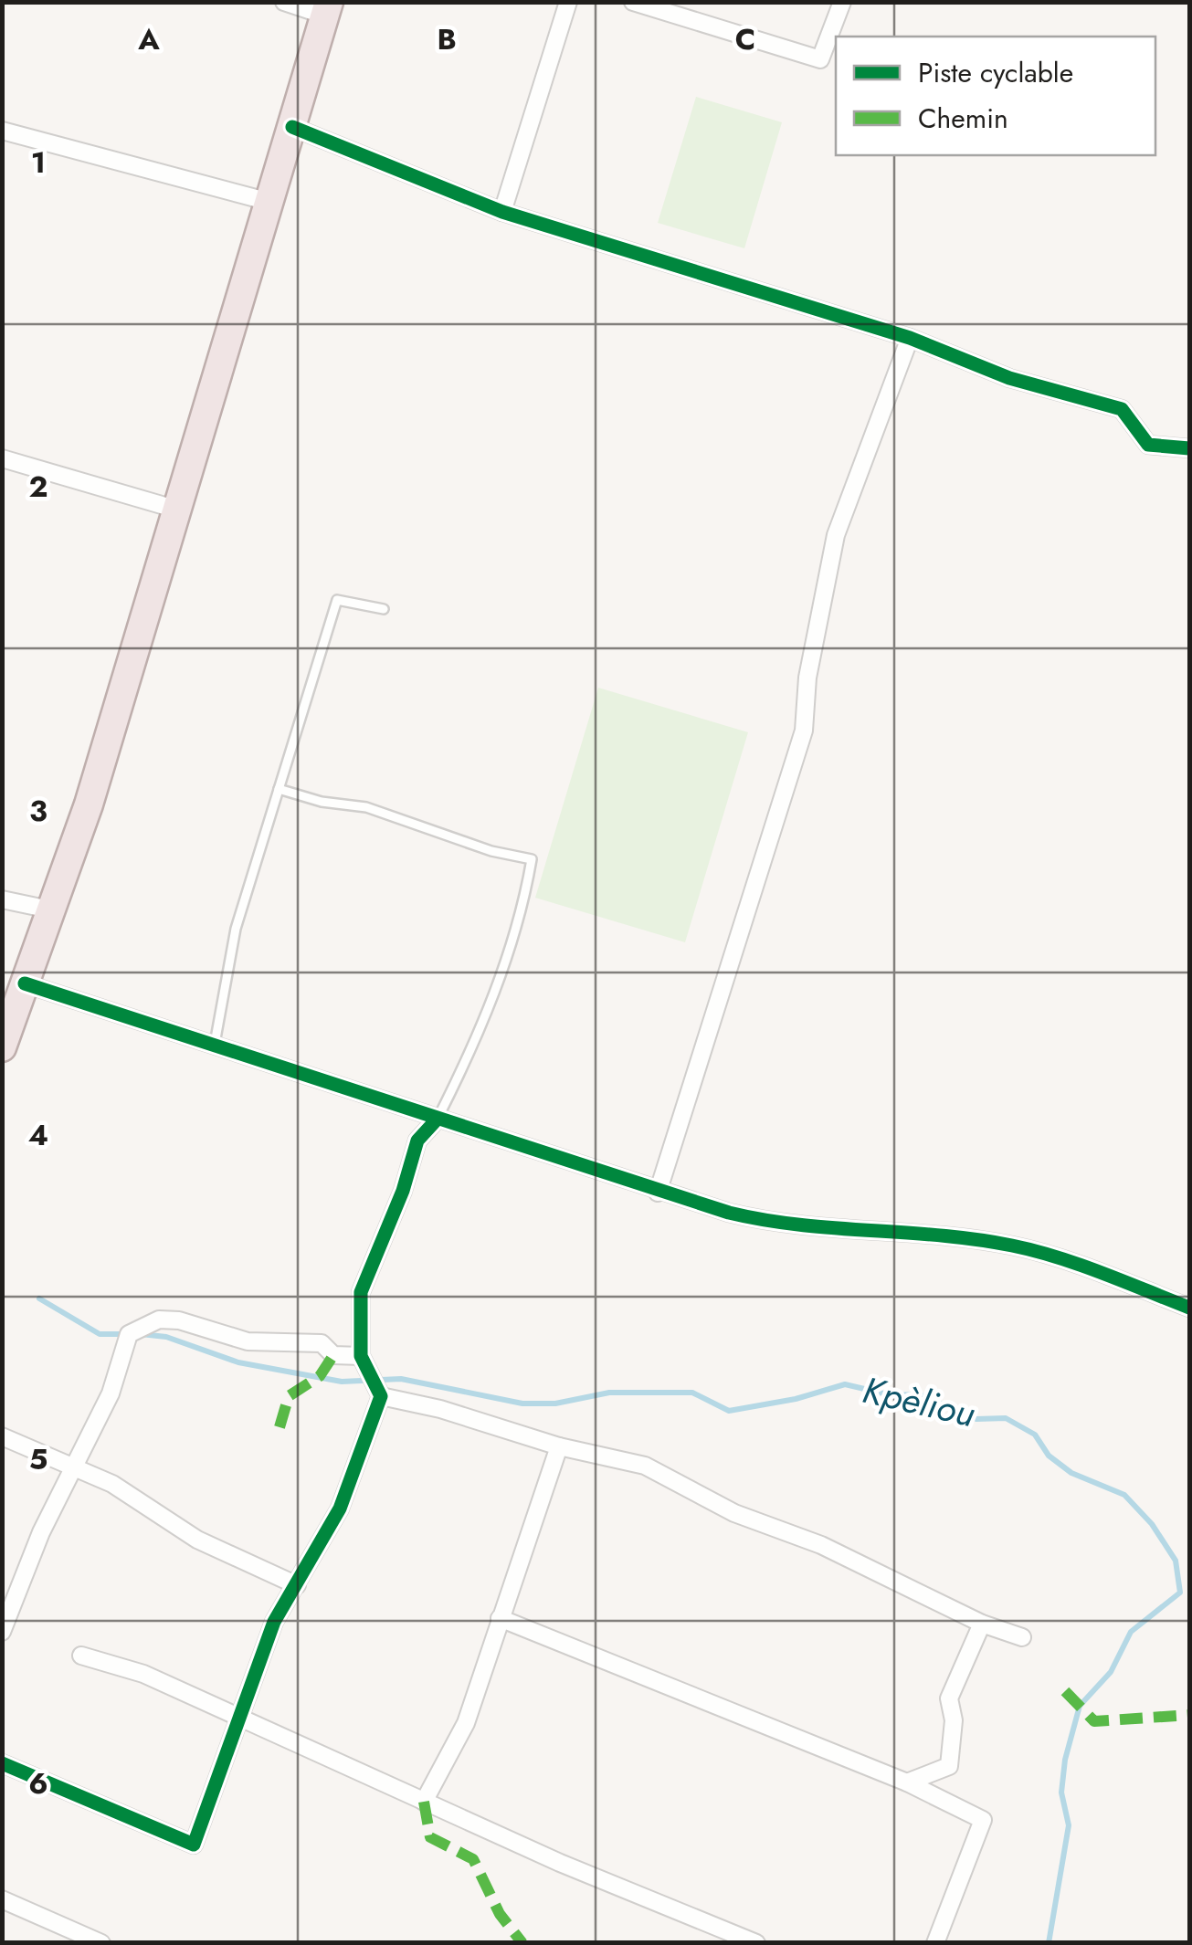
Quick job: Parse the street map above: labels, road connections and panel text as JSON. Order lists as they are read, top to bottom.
{
  "water": ["Kpèliou"],
  "legend": ["Piste cyclable", "Chemin"],
  "grid": {
    "columns": ["A", "B", "C"],
    "rows": [
      "1",
      "2",
      "3",
      "4",
      "5",
      "6"
    ]
  }
}
